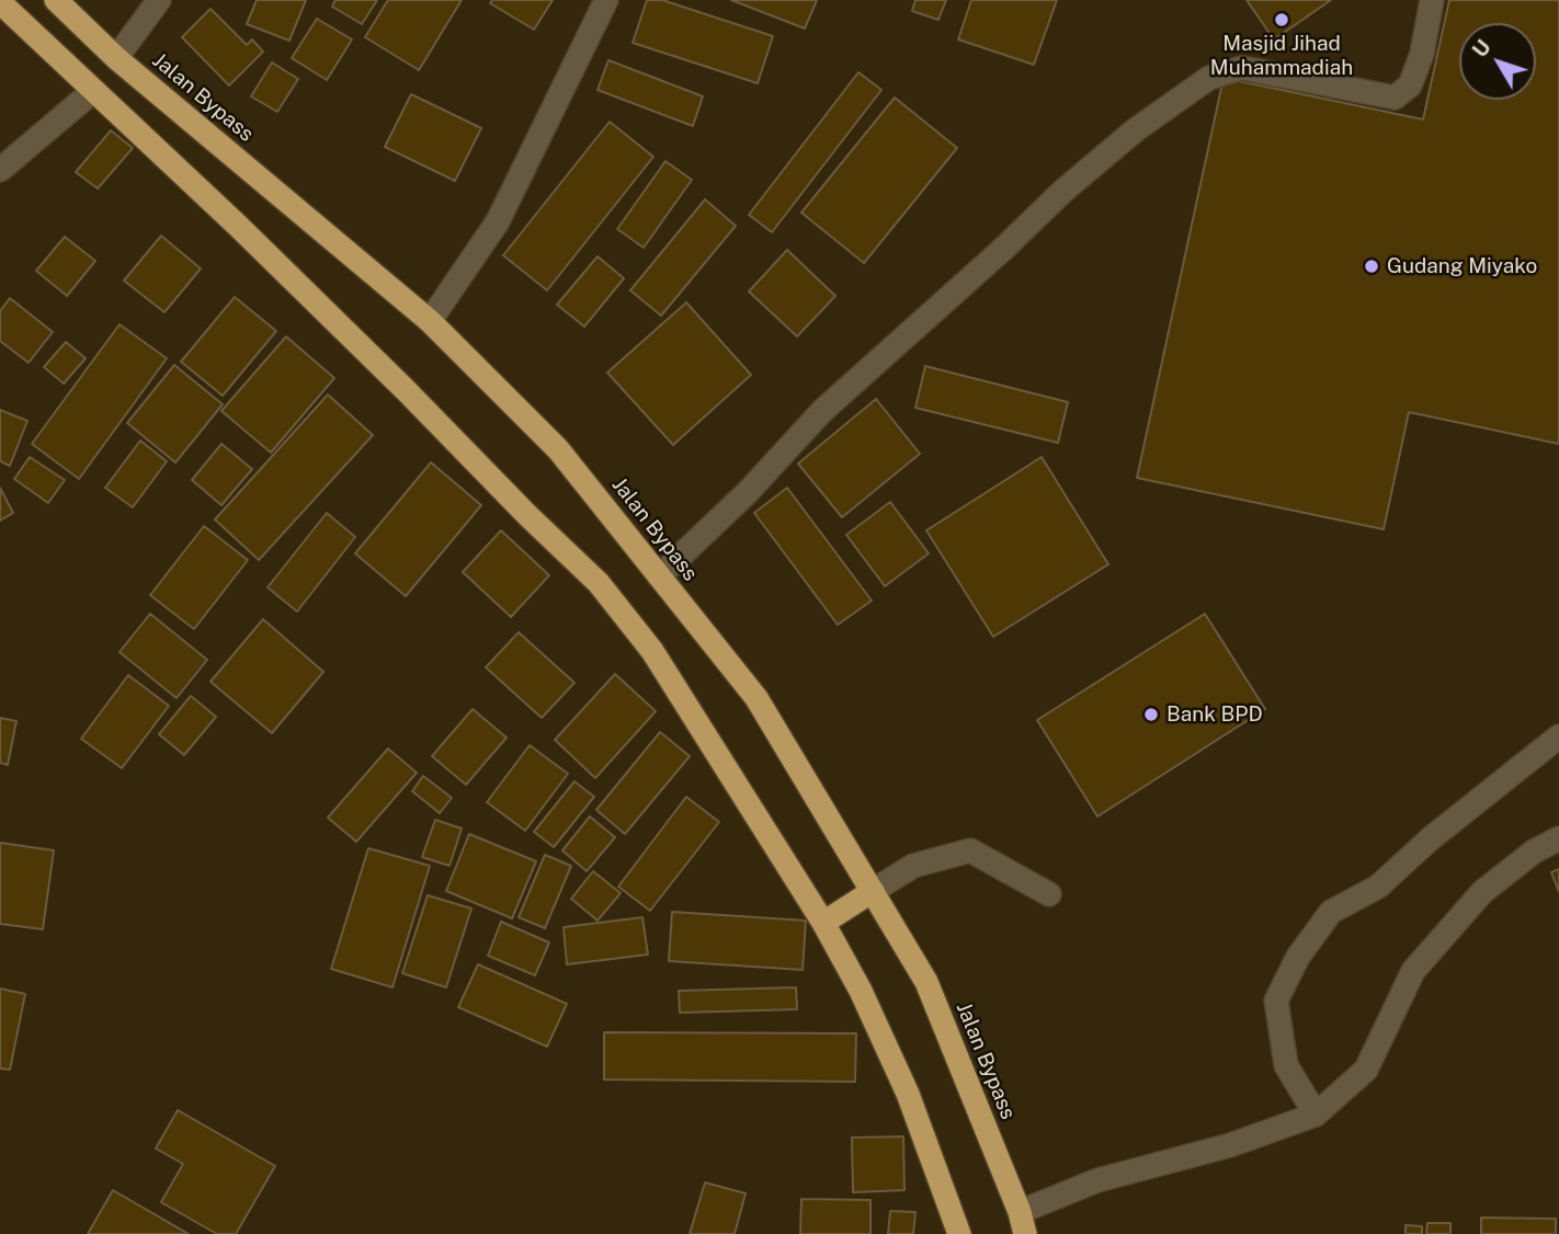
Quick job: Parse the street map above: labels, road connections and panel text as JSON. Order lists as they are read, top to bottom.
{
  "streets": {
    "highway": ["Jalan Bypass"]
  },
  "places": ["Masjid Jihad Muhammadiah", "Gudang Miyako", "Bank BPD"],
  "north": "top left"
}
